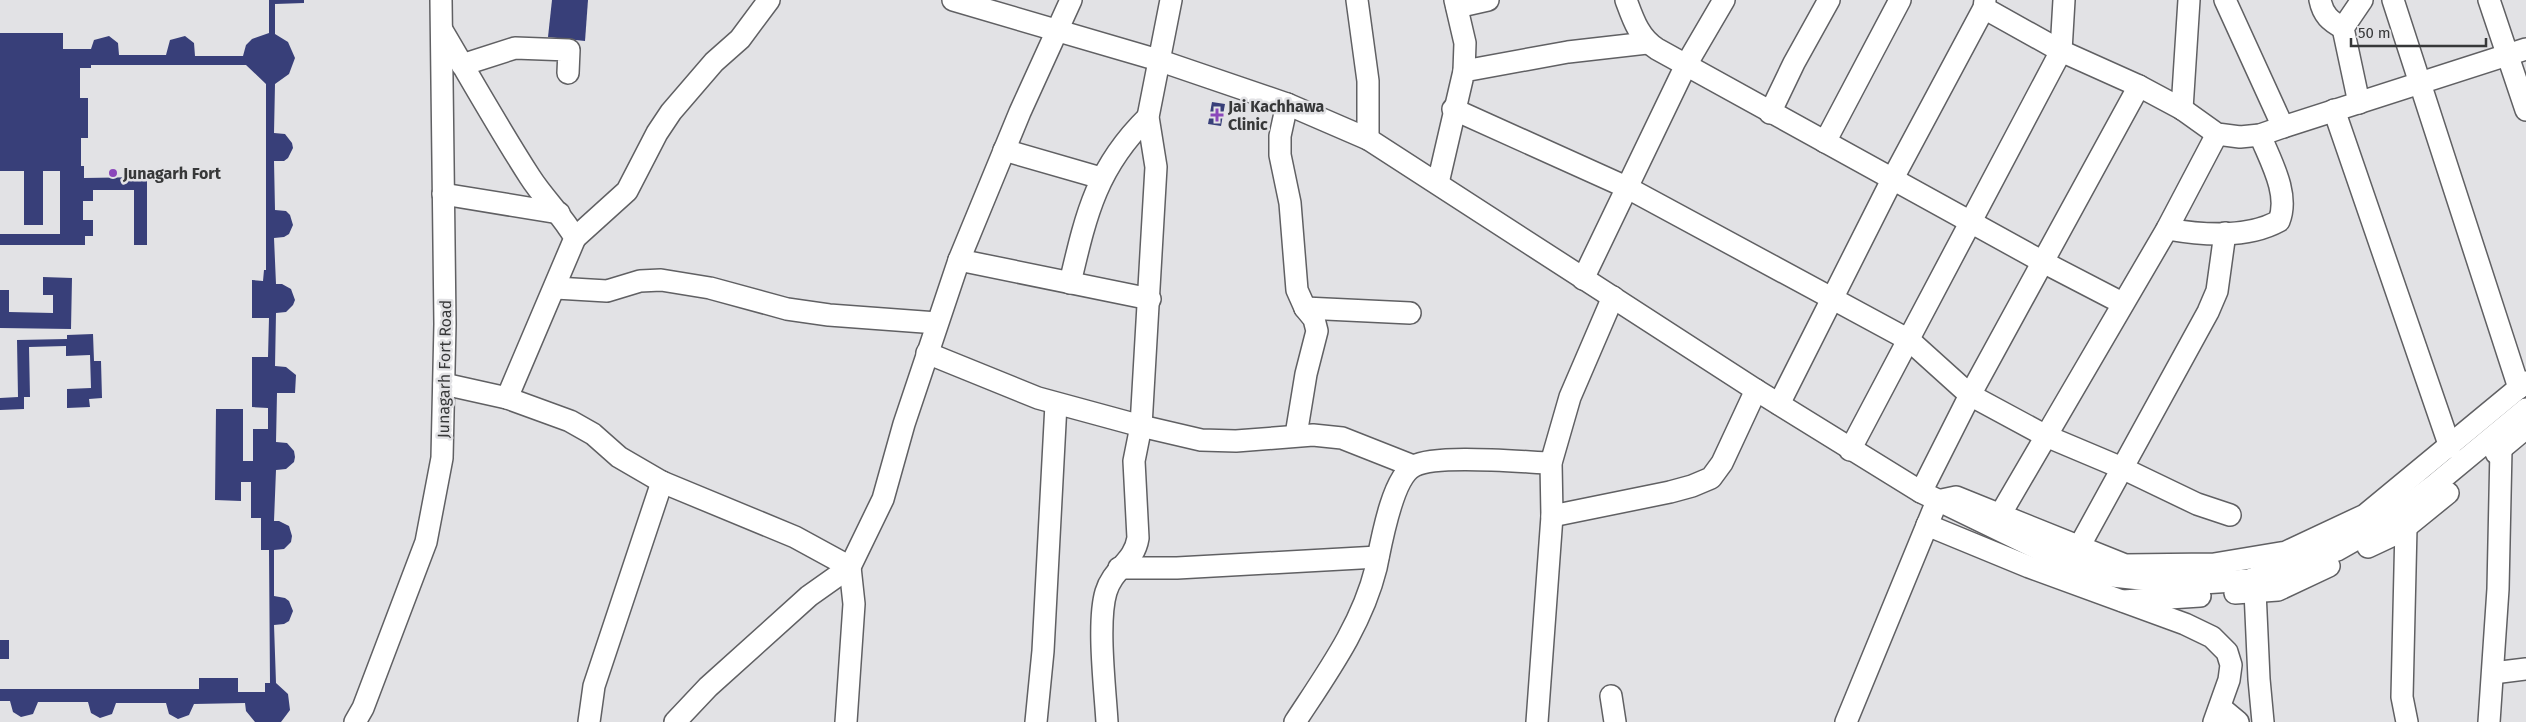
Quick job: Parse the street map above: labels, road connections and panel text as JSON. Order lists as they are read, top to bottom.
{
  "streets": {
    "street": ["Junagarh Fort Road"]
  },
  "places": {
    "health": ["Jai Kachhawa Clinic"],
    "other": ["Junagarh Fort"]
  },
  "scale_bar": "50 m"
}
